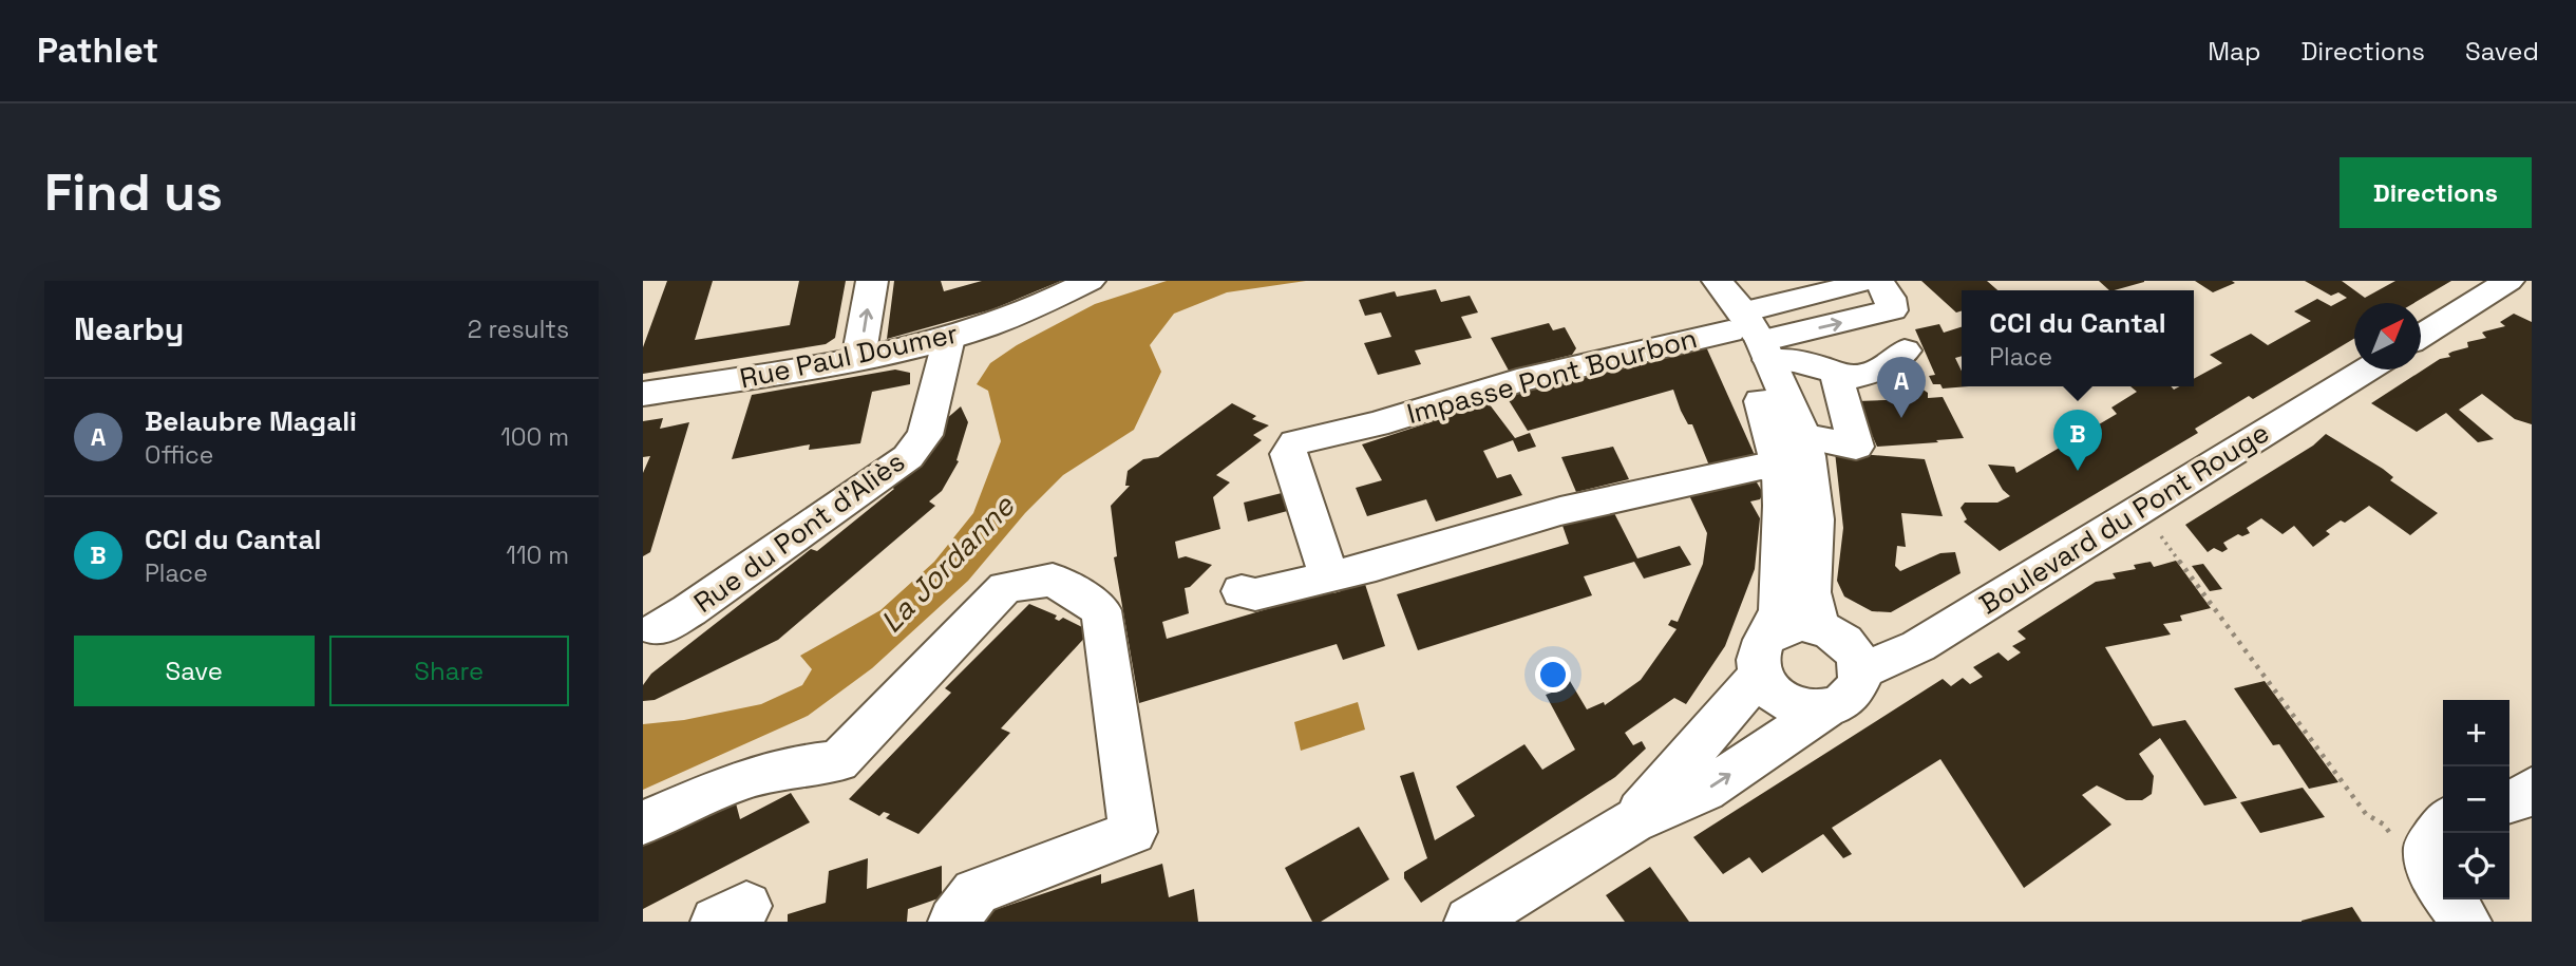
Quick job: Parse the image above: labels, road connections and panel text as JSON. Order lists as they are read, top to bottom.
{
  "streets": {
    "main road": [
      "Rue Paul Doumer",
      "Impasse Pont Bourbon",
      "Boulevard du Pont Rouge",
      "Rue du Pont d'Aliès"
    ]
  },
  "crossings": [
    ["Rue Paul Doumer", "Rue du Pont d'Aliès"]
  ],
  "water": ["La Jordanne"],
  "north": "top right",
  "page": {
    "header": "Pathlet",
    "nav": ["Map", "Directions", "Saved"],
    "buttons": [
      "Directions",
      ["Save", "Share"]
    ],
    "title": "Find us",
    "heading": ["Nearby", "2 results"],
    "popup": ["CCI du Cantal", "Place"],
    "pins": ["A", "B"],
    "list": [
      {
        "mark": "A",
        "name": "Belaubre Magali",
        "note": "Office",
        "value": "100 m"
      },
      {
        "mark": "B",
        "name": "CCI du Cantal",
        "note": "Place",
        "value": "110 m"
      }
    ],
    "map_buttons": ["+", "−"]
  }
}
